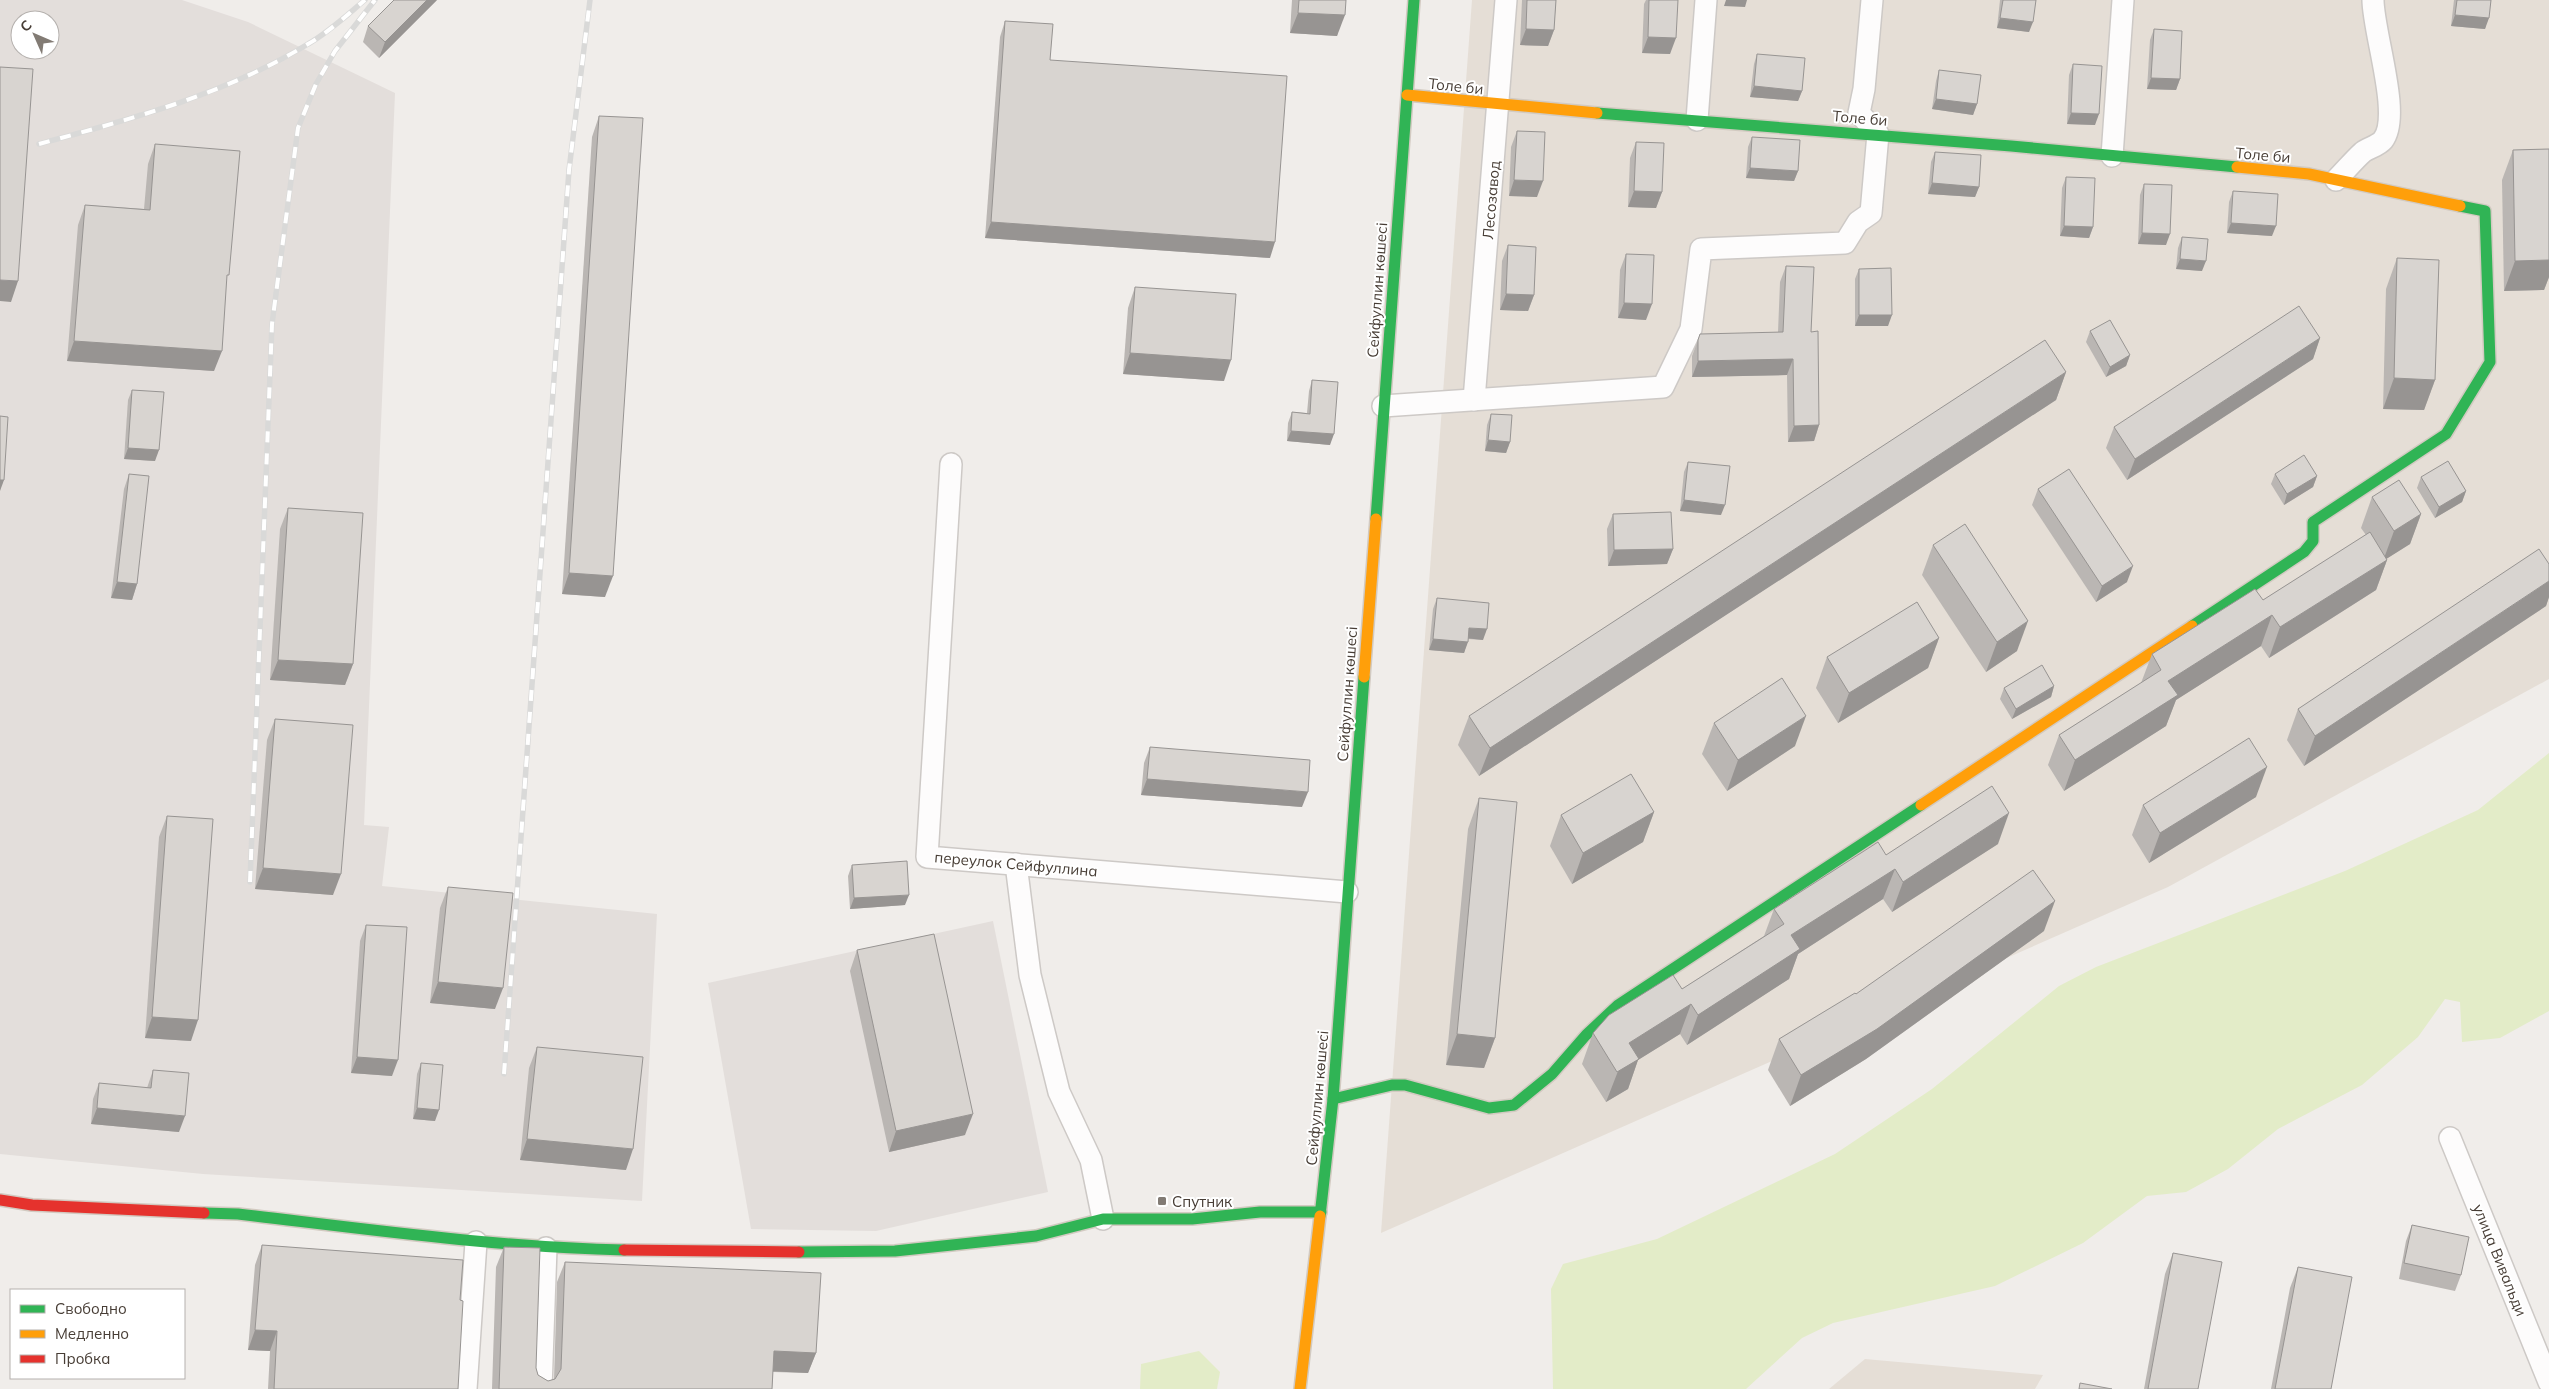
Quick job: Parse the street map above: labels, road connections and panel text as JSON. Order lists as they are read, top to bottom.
{
  "streets": {
    "street": [
      "Толе би",
      "Лесозавод",
      "Сейфуллин көшесі",
      "переулок Сейфуллина",
      "улица Вивальди"
    ]
  },
  "crossings": [
    ["Толе би", "Лесозавод"],
    ["Толе би", "Сейфуллин көшесі"],
    ["Сейфуллин көшесі", "переулок Сейфуллина"]
  ],
  "places": {
    "transit": ["Спутник"]
  },
  "legend": ["Свободно", "Медленно", "Пробка"],
  "north": "top left"
}
